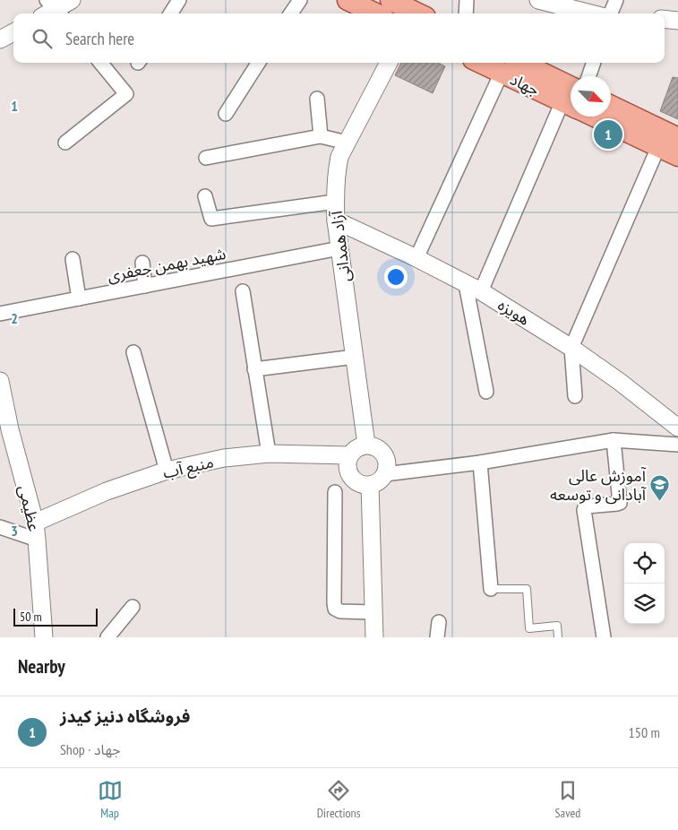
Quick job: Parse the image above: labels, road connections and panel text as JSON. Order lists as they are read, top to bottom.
{
  "streets": {
    "main road": ["جهاد"],
    "street": [
      "آزاد همدانی",
      "شهید بهمن جعفری",
      "هویزه",
      "منبع آب",
      "عظیمی"
    ]
  },
  "crossings": [
    ["آزاد همدانی", "شهید بهمن جعفری"],
    ["آزاد همدانی", "هویزه"],
    ["آزاد همدانی", "منبع آب"],
    ["منبع آب", "عظیمی"]
  ],
  "places": {
    "school or university": ["آموزش عالی آبادانی و توسعه"]
  },
  "scale_bar": "50 m",
  "north": "bottom right",
  "page": {
    "search": "Search here",
    "pins": "1",
    "scale": "50 m",
    "heading": "Nearby",
    "list": [
      {
        "mark": "1",
        "name": "فروشگاه دنیز کیدز",
        "note": "Shop · جهاد",
        "value": "150 m"
      }
    ],
    "nav": ["Map", "Directions", "Saved"]
  },
  "grid": {
    "rows": ["1", "2", "3"]
  }
}
